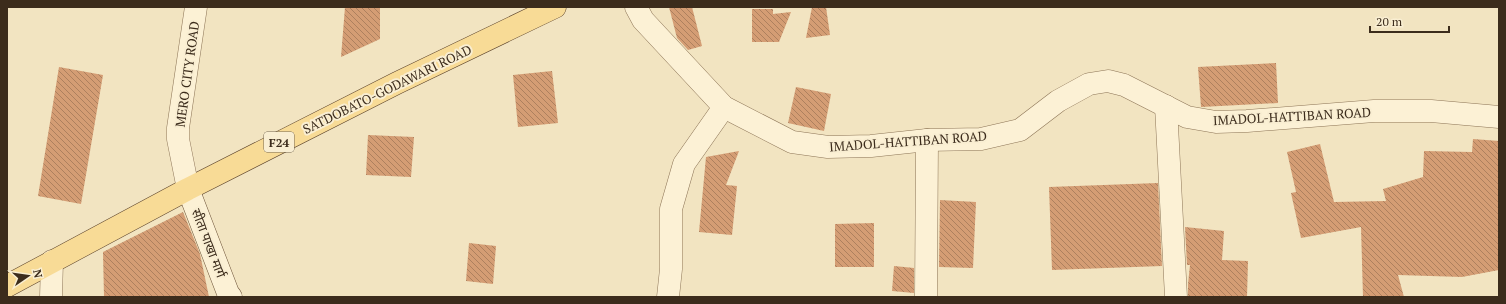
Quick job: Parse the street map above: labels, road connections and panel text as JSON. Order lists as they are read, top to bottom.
{
  "streets": {
    "main road": ["SATDOBATO-GODAWARI ROAD", "F24"],
    "street": ["MERO CITY ROAD", "IMADOL-HATTIBAN ROAD", "सीता पाखा मार्ग"]
  },
  "crossings": [
    ["MERO CITY ROAD", "SATDOBATO-GODAWARI ROAD"],
    ["MERO CITY ROAD", "सीता पाखा मार्ग"],
    ["SATDOBATO-GODAWARI ROAD", "सीता पाखा मार्ग"]
  ],
  "scale_bar": "20 m",
  "north": "right"
}
